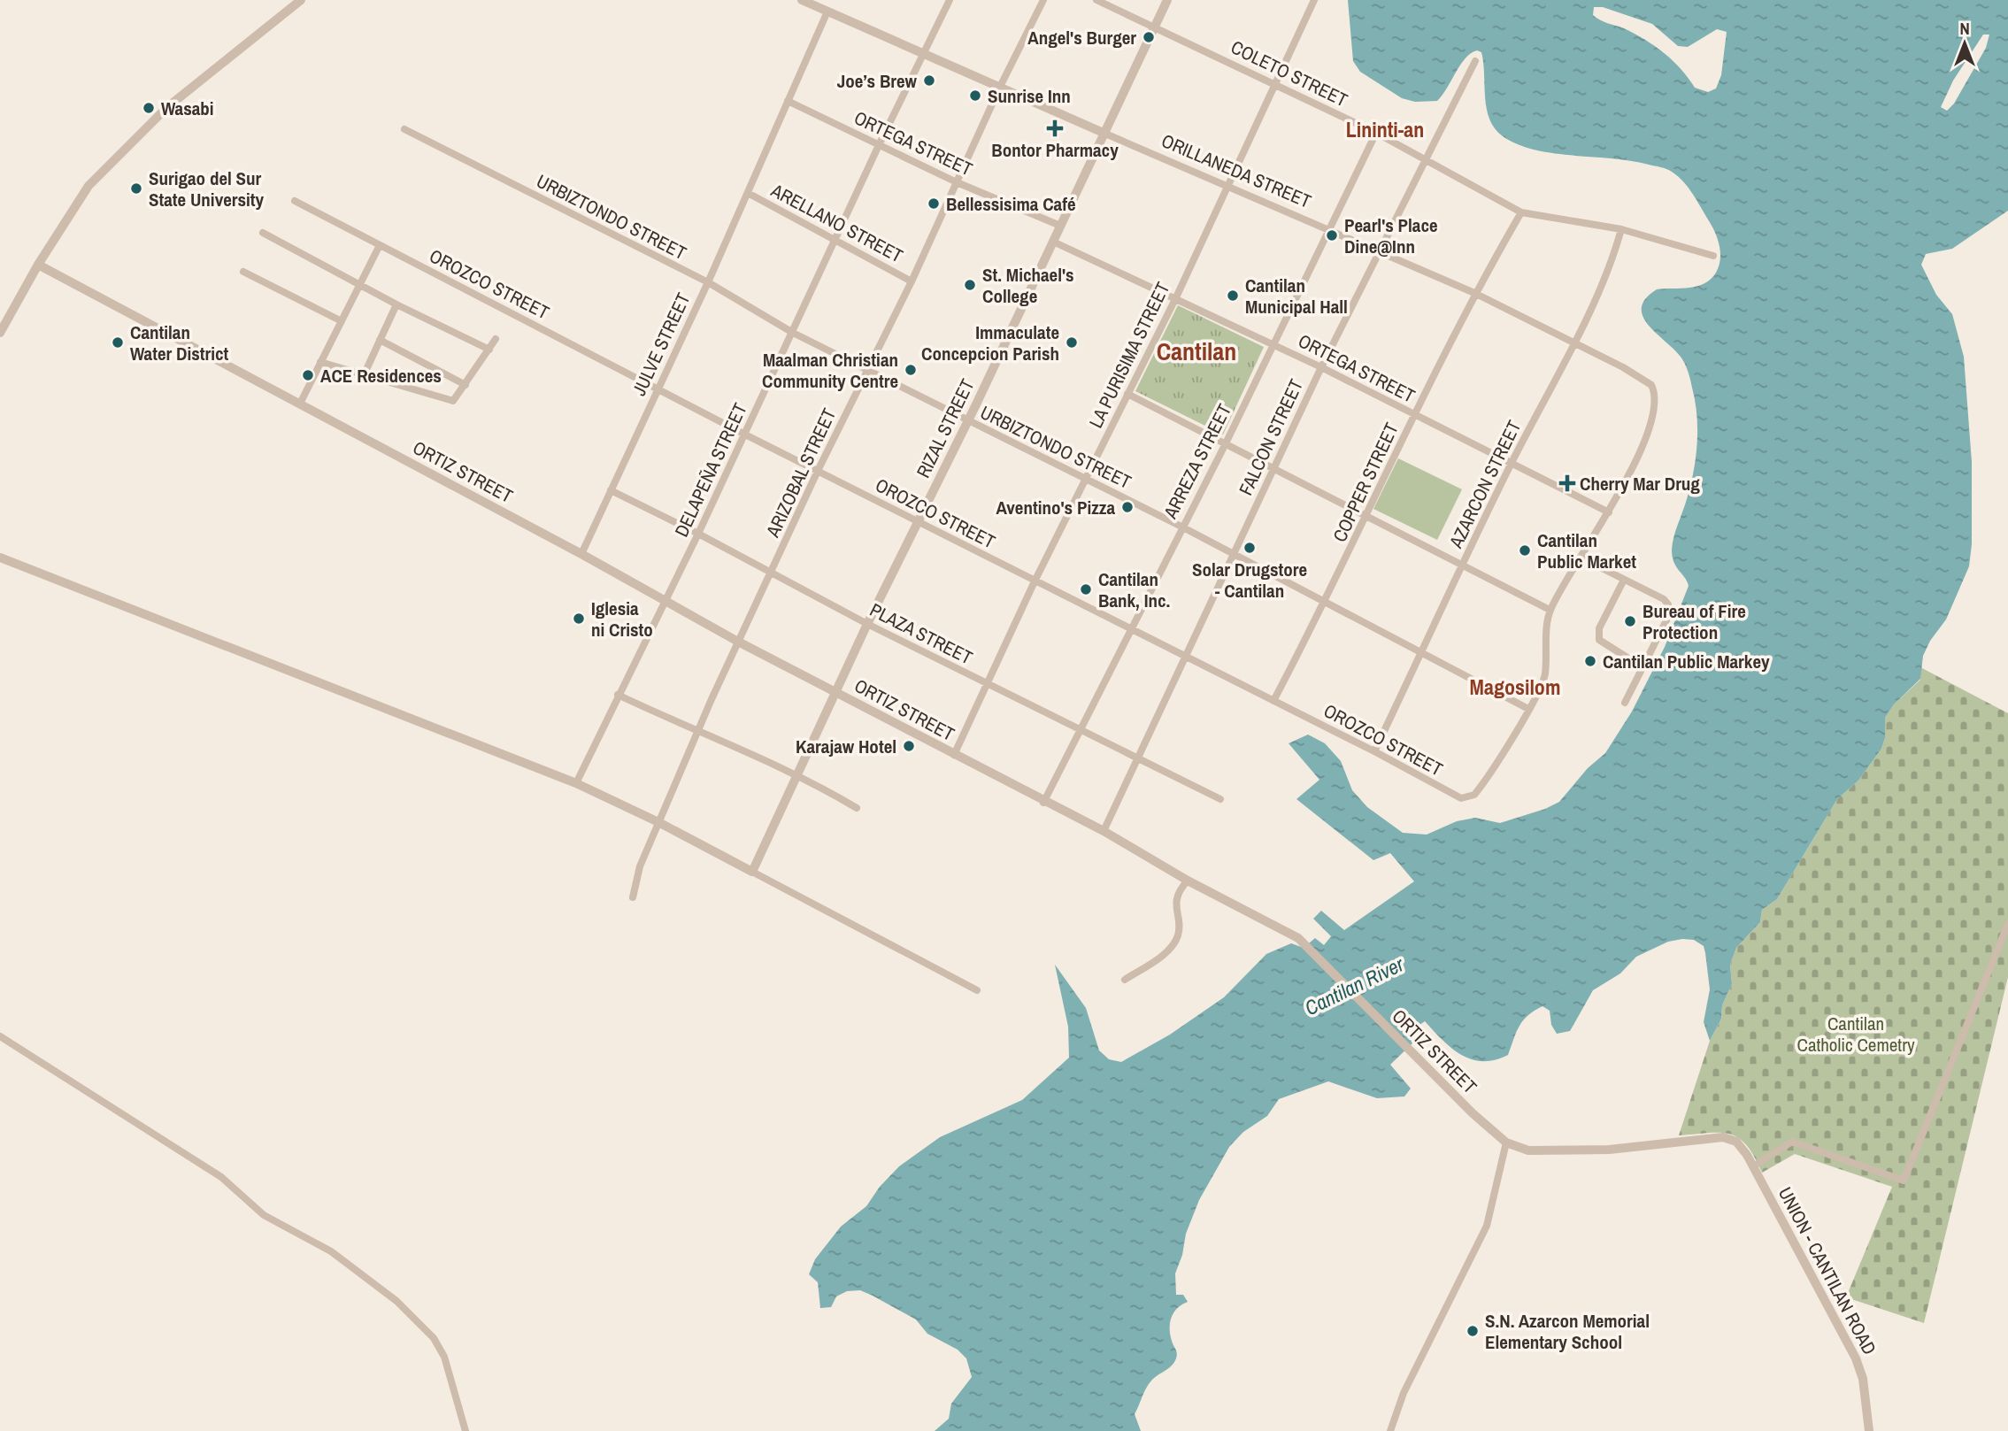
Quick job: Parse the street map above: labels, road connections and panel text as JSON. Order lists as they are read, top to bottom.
{
  "streets": {
    "street": [
      "COLETO STREET",
      "ORTEGA STREET",
      "ORILLANEDA STREET",
      "URBIZTONDO STREET",
      "ARELLANO STREET",
      "OROZCO STREET",
      "JULVE STREET",
      "LA PURISIMA STREET",
      "RIZAL STREET",
      "FALCON STREET",
      "ARREZA STREET",
      "DELAPEÑA STREET",
      "ORTIZ STREET",
      "ARIZOBAL STREET",
      "COPPER STREET",
      "AZARCON STREET",
      "PLAZA STREET",
      "UNION - CANTILAN ROAD"
    ]
  },
  "crossings": [
    ["COLETO STREET", "LA PURISIMA STREET"],
    ["COLETO STREET", "RIZAL STREET"],
    ["COLETO STREET", "FALCON STREET"],
    ["COLETO STREET", "ARREZA STREET"],
    ["COLETO STREET", "COPPER STREET"],
    ["COLETO STREET", "AZARCON STREET"],
    ["ORTEGA STREET", "ORILLANEDA STREET"],
    ["ORTEGA STREET", "JULVE STREET"],
    ["ORTEGA STREET", "LA PURISIMA STREET"],
    ["ORTEGA STREET", "RIZAL STREET"],
    ["ORTEGA STREET", "FALCON STREET"],
    ["ORTEGA STREET", "ARREZA STREET"],
    ["ORTEGA STREET", "DELAPEÑA STREET"],
    ["ORTEGA STREET", "ARIZOBAL STREET"],
    ["ORTEGA STREET", "COPPER STREET"],
    ["ORTEGA STREET", "AZARCON STREET"],
    ["ORILLANEDA STREET", "JULVE STREET"],
    ["ORILLANEDA STREET", "LA PURISIMA STREET"],
    ["ORILLANEDA STREET", "RIZAL STREET"],
    ["ORILLANEDA STREET", "FALCON STREET"],
    ["ORILLANEDA STREET", "ARREZA STREET"],
    ["ORILLANEDA STREET", "DELAPEÑA STREET"],
    ["ORILLANEDA STREET", "ARIZOBAL STREET"],
    ["ORILLANEDA STREET", "COPPER STREET"],
    ["ORILLANEDA STREET", "AZARCON STREET"],
    ["URBIZTONDO STREET", "OROZCO STREET"],
    ["URBIZTONDO STREET", "JULVE STREET"],
    ["URBIZTONDO STREET", "LA PURISIMA STREET"],
    ["URBIZTONDO STREET", "RIZAL STREET"],
    ["URBIZTONDO STREET", "FALCON STREET"],
    ["URBIZTONDO STREET", "ARREZA STREET"],
    ["URBIZTONDO STREET", "DELAPEÑA STREET"],
    ["URBIZTONDO STREET", "ARIZOBAL STREET"],
    ["URBIZTONDO STREET", "COPPER STREET"],
    ["URBIZTONDO STREET", "AZARCON STREET"],
    ["ARELLANO STREET", "JULVE STREET"],
    ["ARELLANO STREET", "DELAPEÑA STREET"],
    ["ARELLANO STREET", "ARIZOBAL STREET"],
    ["OROZCO STREET", "JULVE STREET"],
    ["OROZCO STREET", "LA PURISIMA STREET"],
    ["OROZCO STREET", "RIZAL STREET"],
    ["OROZCO STREET", "FALCON STREET"],
    ["OROZCO STREET", "ARREZA STREET"],
    ["OROZCO STREET", "DELAPEÑA STREET"],
    ["OROZCO STREET", "ARIZOBAL STREET"],
    ["OROZCO STREET", "COPPER STREET"],
    ["OROZCO STREET", "AZARCON STREET"],
    ["JULVE STREET", "ORTIZ STREET"],
    ["JULVE STREET", "PLAZA STREET"],
    ["LA PURISIMA STREET", "ORTIZ STREET"],
    ["LA PURISIMA STREET", "PLAZA STREET"],
    ["RIZAL STREET", "ORTIZ STREET"],
    ["RIZAL STREET", "PLAZA STREET"],
    ["FALCON STREET", "ORTIZ STREET"],
    ["FALCON STREET", "PLAZA STREET"],
    ["ARREZA STREET", "ORTIZ STREET"],
    ["ARREZA STREET", "PLAZA STREET"],
    ["DELAPEÑA STREET", "ORTIZ STREET"],
    ["DELAPEÑA STREET", "PLAZA STREET"],
    ["ORTIZ STREET", "ARIZOBAL STREET"],
    ["ORTIZ STREET", "UNION - CANTILAN ROAD"],
    ["ARIZOBAL STREET", "PLAZA STREET"]
  ],
  "districts": ["Lininti-an", "Cantilan", "Magosilom"],
  "water": ["Cantilan River"],
  "parks": ["Cantilan Catholic Cemetry"],
  "places": {
    "other": [
      "Angel's Burger",
      "Joe’s Brew",
      "Sunrise Inn",
      "Wasabi",
      "Surigao del Sur State University",
      "Bellessisima Café",
      "Pearl's Place Dine@Inn",
      "St. Michael's College",
      "Cantilan Municipal Hall",
      "Cantilan Water District",
      "Immaculate Concepcion Parish",
      "Maalman Christian Community Centre",
      "ACE Residences",
      "Aventino's Pizza",
      "Solar Drugstore - Cantilan",
      "Cantilan Public Market",
      "Cantilan Bank, Inc.",
      "Iglesia ni Cristo",
      "Bureau of Fire Protection",
      "Cantilan Public Markey",
      "Karajaw Hotel",
      "S.N. Azarcon Memorial Elementary School"
    ],
    "health": ["Bontor Pharmacy", "Cherry Mar Drug"]
  },
  "north": "top"
}
